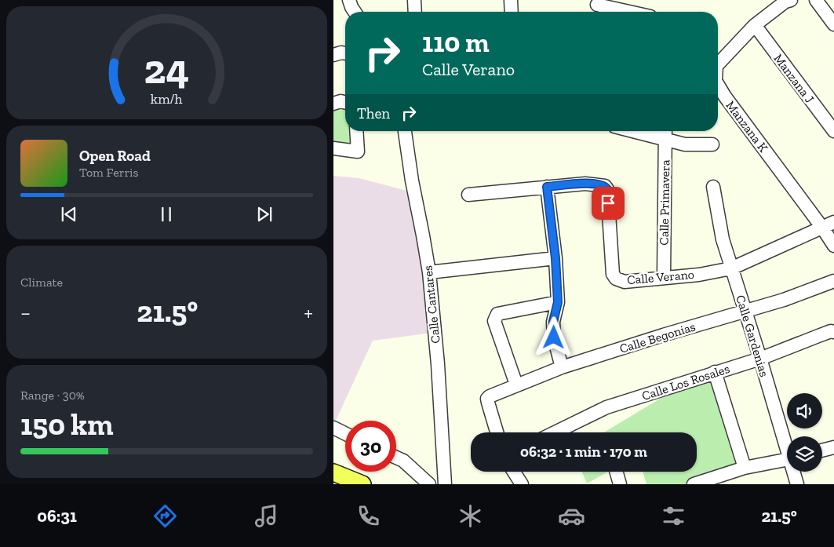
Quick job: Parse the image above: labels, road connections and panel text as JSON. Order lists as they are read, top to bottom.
{
  "streets": {
    "street": [
      "Manzana J",
      "Manzana K",
      "Calle Primavera",
      "Calle Verano",
      "Calle Cantares",
      "Calle Gardenias",
      "Calle Begonias",
      "Calle Los Rosales"
    ]
  },
  "crossings": [
    ["Manzana J", "Manzana K"],
    ["Manzana K", "Calle Verano"],
    ["Calle Primavera", "Calle Verano"],
    ["Calle Verano", "Calle Gardenias"],
    ["Calle Gardenias", "Calle Begonias"],
    ["Calle Gardenias", "Calle Los Rosales"]
  ],
  "page": {
    "turn": ["110 m", "Calle Verano"],
    "then": "Then",
    "song": ["Open Road", "Tom Ferris"],
    "tile": [
      "Climate",
      ["Range · 30%", "150 km"]
    ],
    "heat": ["−", "21.5°", "+"],
    "limit": "30",
    "trip": "06:32 · 1 min · 170 m",
    "tabs": ["06:31", "21.5°"],
    "gauge": ["24", "km/h"]
  }
}
